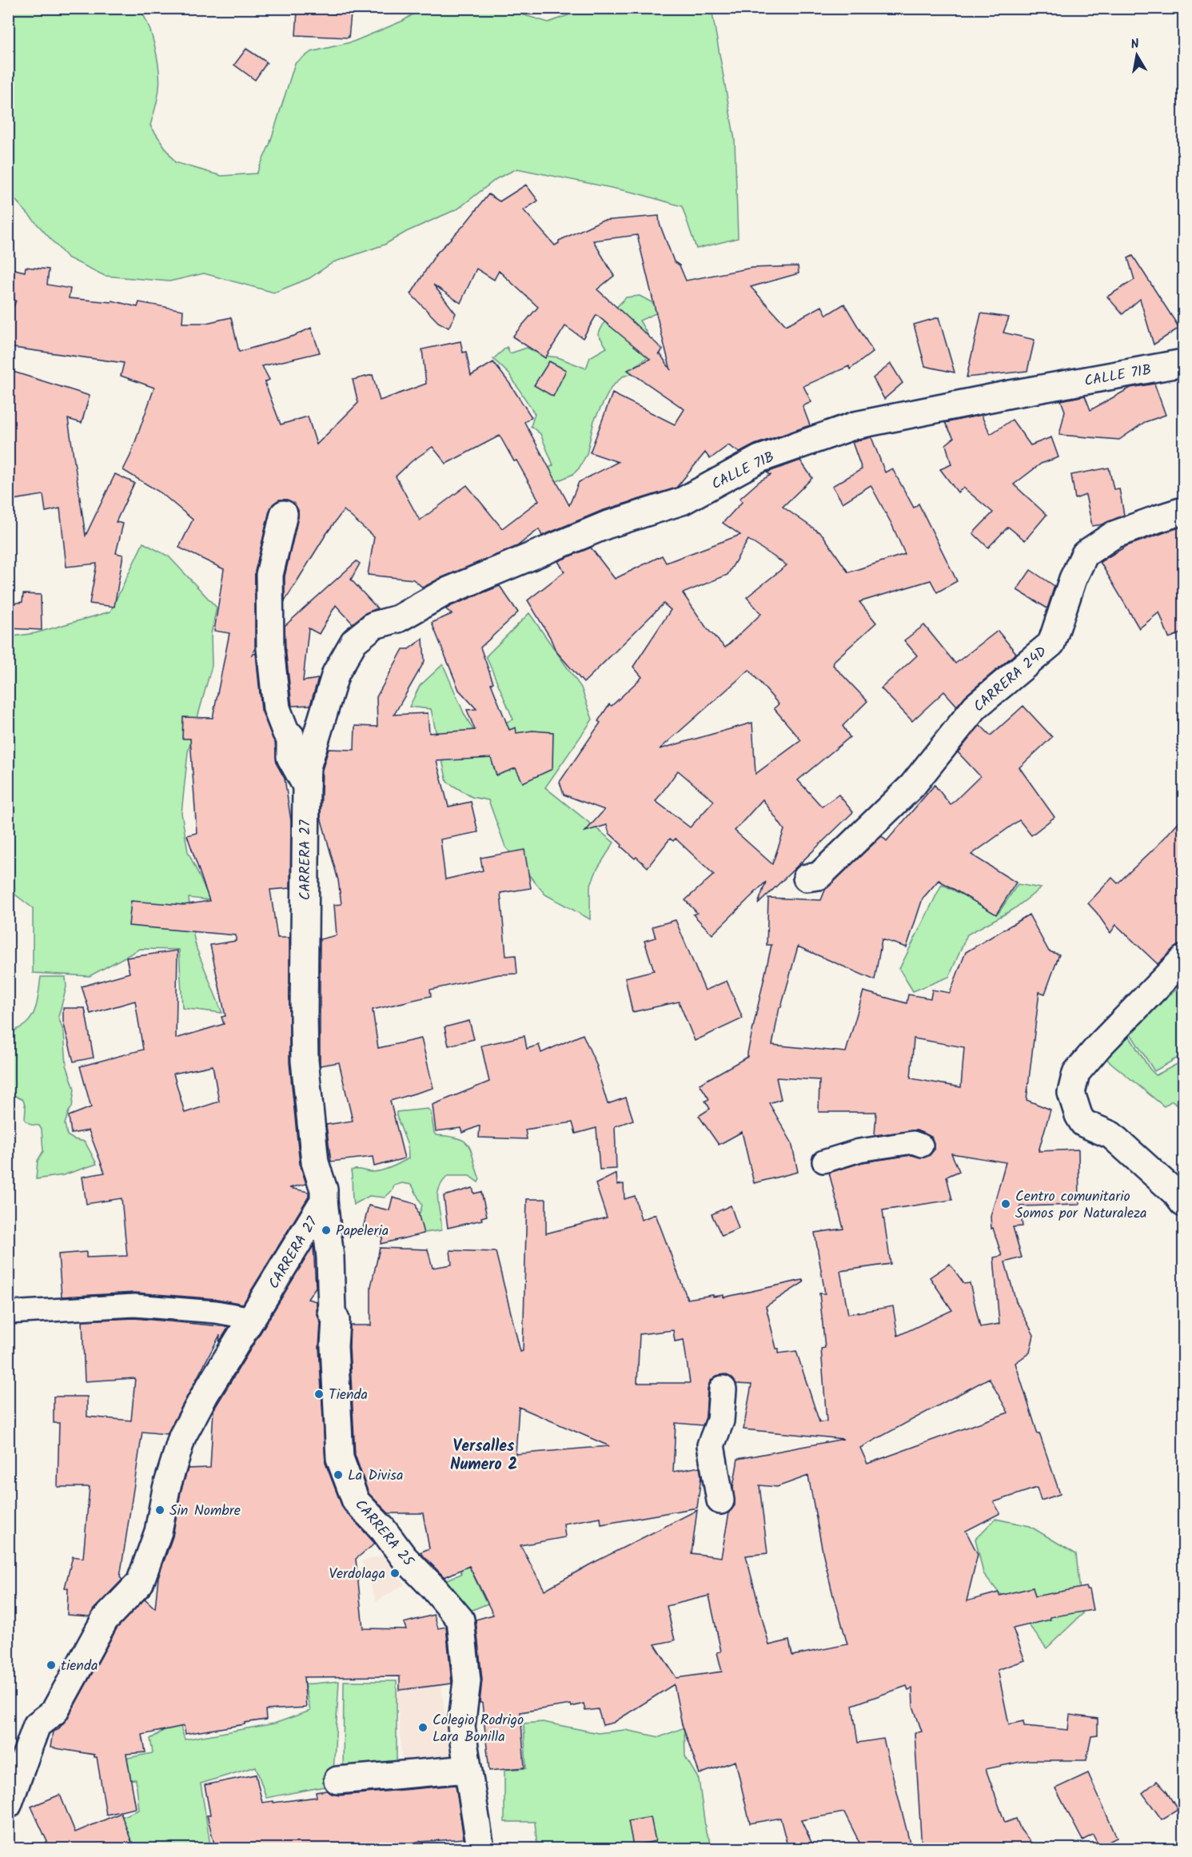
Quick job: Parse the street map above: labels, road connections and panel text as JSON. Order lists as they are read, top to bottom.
{
  "streets": {
    "street": [
      "CALLE 71B",
      "CARRERA 24D",
      "CARRERA 27",
      "CARRERA 25"
    ]
  },
  "crossings": [
    ["CALLE 71B", "CARRERA 27"],
    ["CARRERA 27", "CARRERA 25"]
  ],
  "districts": ["Versalles Numero 2"],
  "places": [
    "Centro comunitario Somos por Naturaleza",
    "Papeleria",
    "Tienda",
    "La Divisa",
    "Sin Nombre",
    "Verdolaga",
    "tienda",
    "Colegio Rodrigo Lara Bonilla"
  ],
  "north": "top"
}
